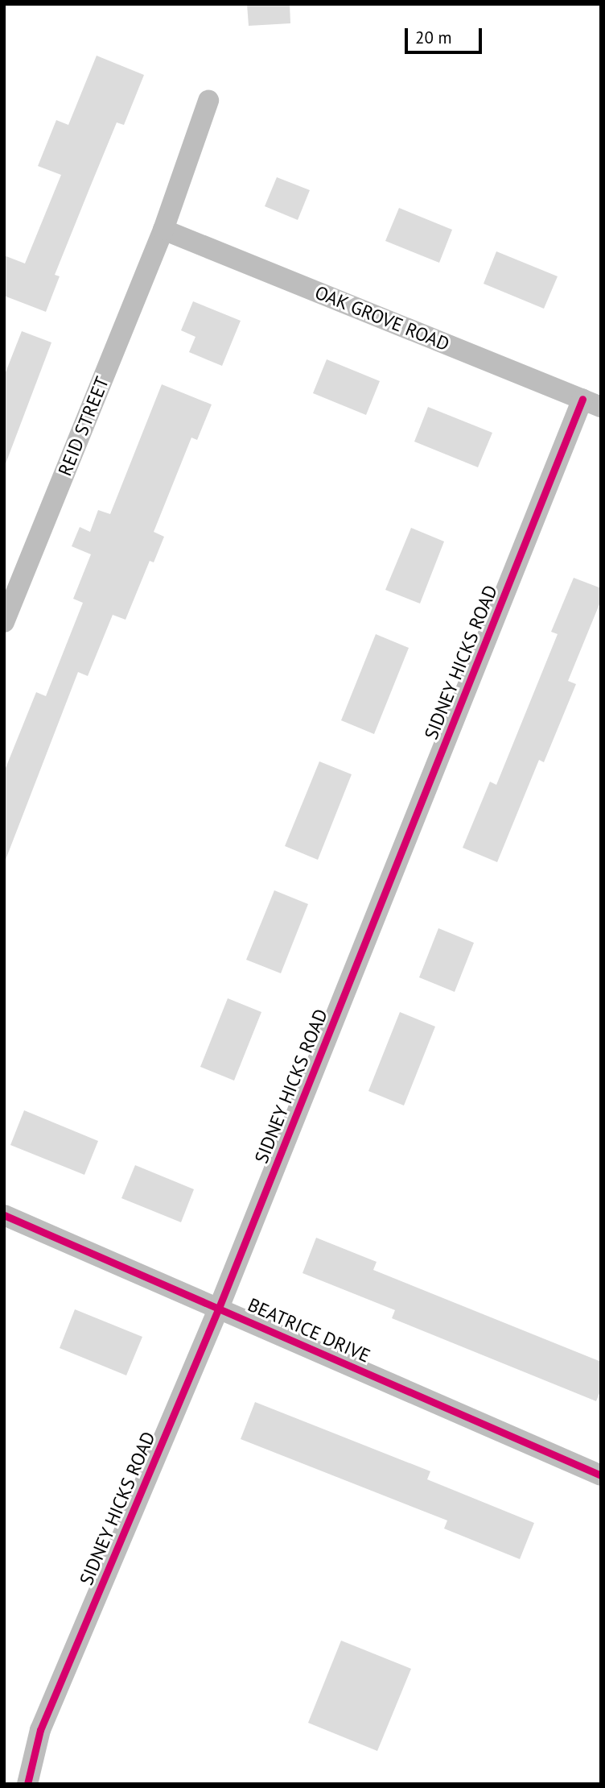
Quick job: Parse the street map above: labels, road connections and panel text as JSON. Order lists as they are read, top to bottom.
{
  "streets": {
    "street": [
      "OAK GROVE ROAD",
      "REID STREET",
      "SIDNEY HICKS ROAD",
      "BEATRICE DRIVE"
    ]
  },
  "crossings": [
    ["OAK GROVE ROAD", "REID STREET"],
    ["OAK GROVE ROAD", "SIDNEY HICKS ROAD"],
    ["SIDNEY HICKS ROAD", "BEATRICE DRIVE"]
  ],
  "scale_bar": "20 m"
}
